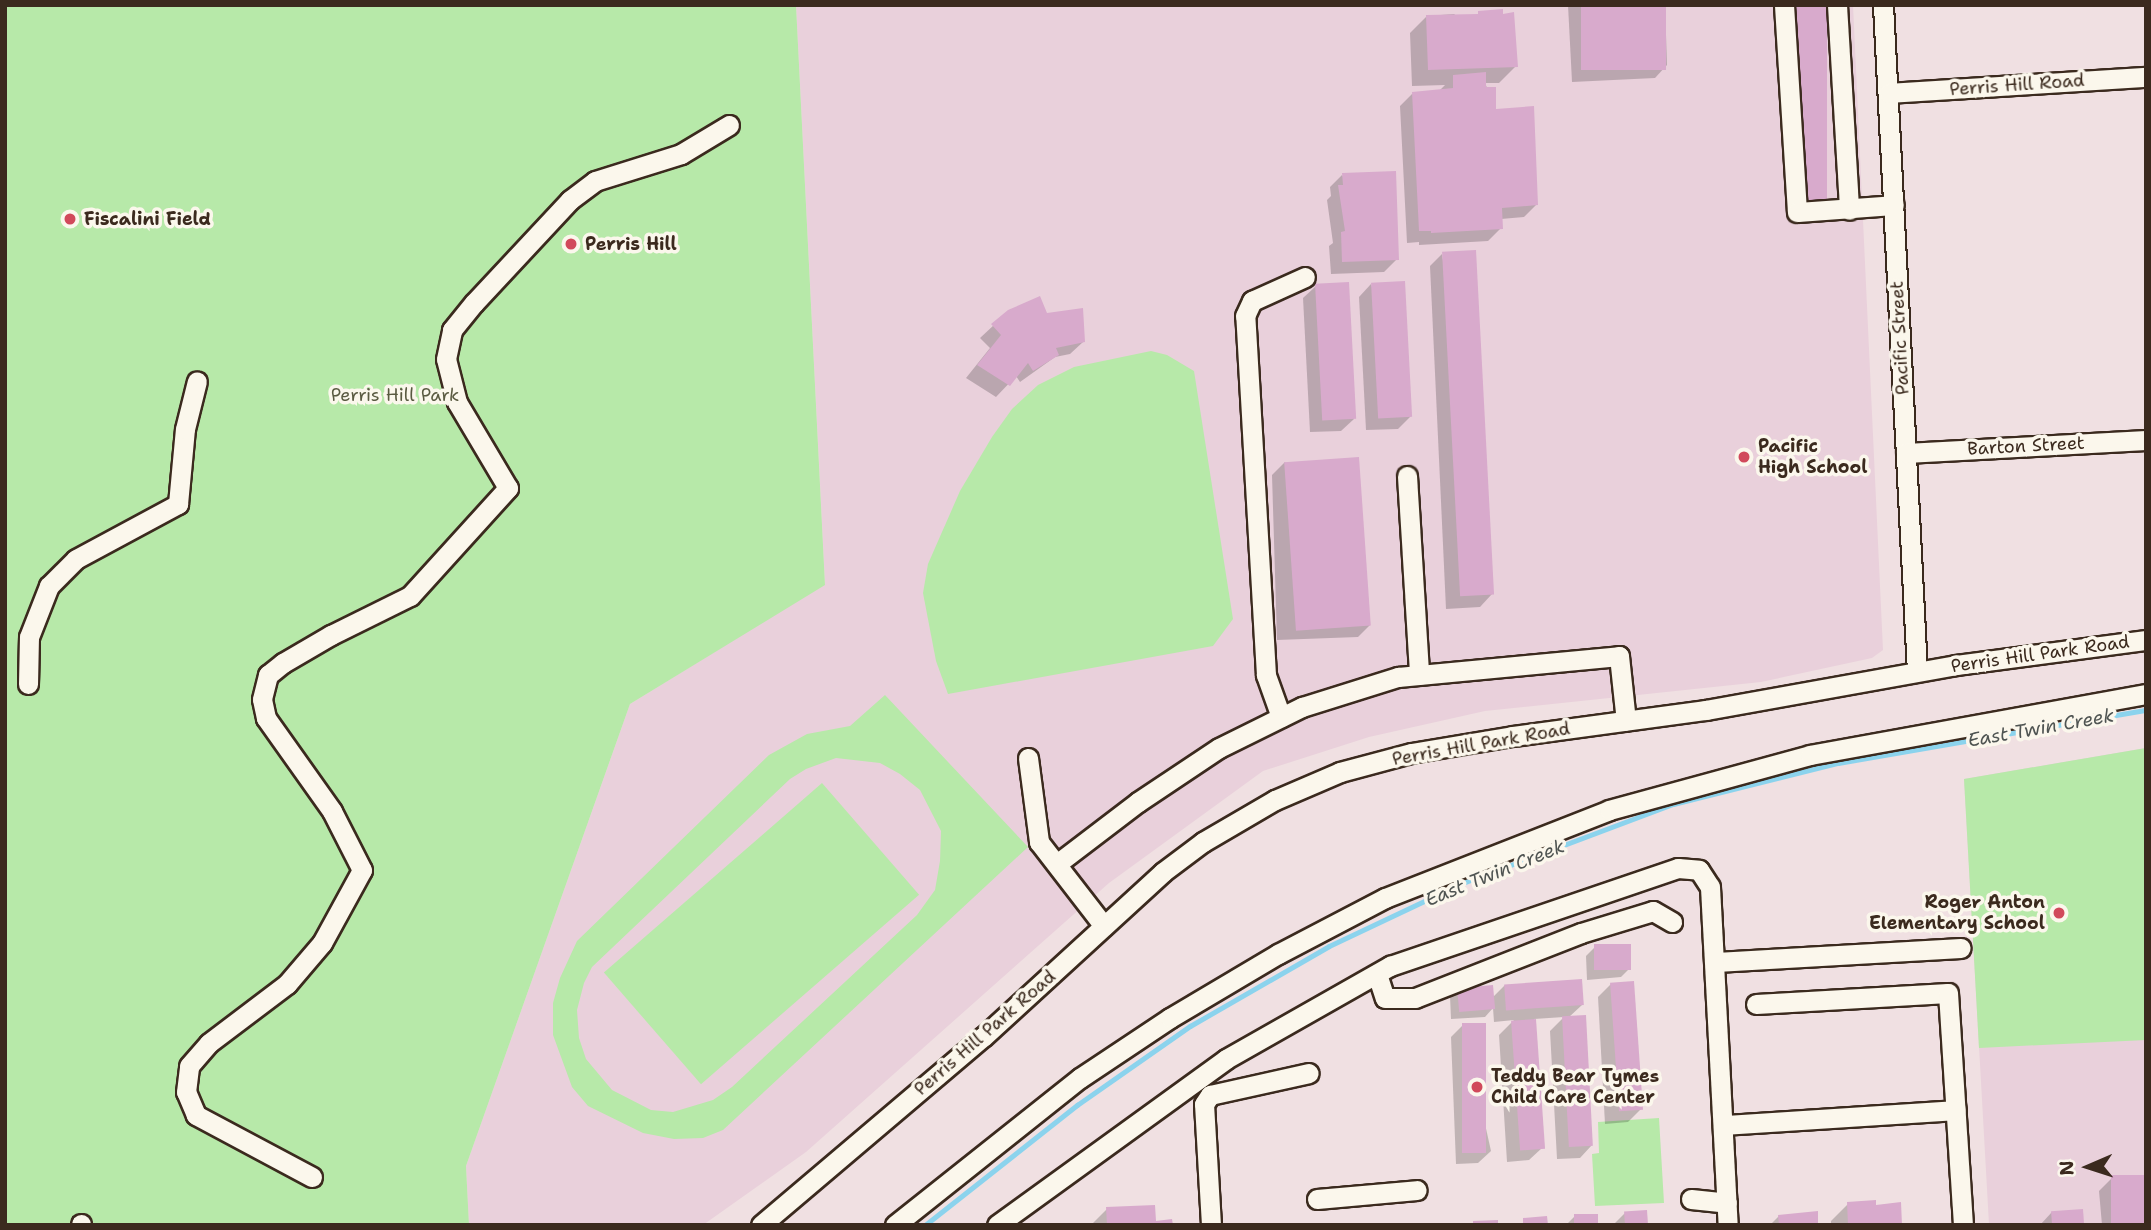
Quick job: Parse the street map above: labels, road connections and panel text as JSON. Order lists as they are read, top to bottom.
{
  "streets": {
    "street": [
      "Perris Hill Road",
      "Pacific Street",
      "Barton Street",
      "Perris Hill Park Road"
    ]
  },
  "crossings": [
    ["Perris Hill Road", "Pacific Street"],
    ["Pacific Street", "Barton Street"],
    ["Pacific Street", "Perris Hill Park Road"]
  ],
  "water": ["East Twin Creek"],
  "parks": ["Perris Hill Park"],
  "places": [
    "Fiscalini Field",
    "Perris Hill",
    "Pacific High School",
    "Roger Anton Elementary School",
    "Teddy Bear Tymes Child Care Center"
  ],
  "north": "left"
}
